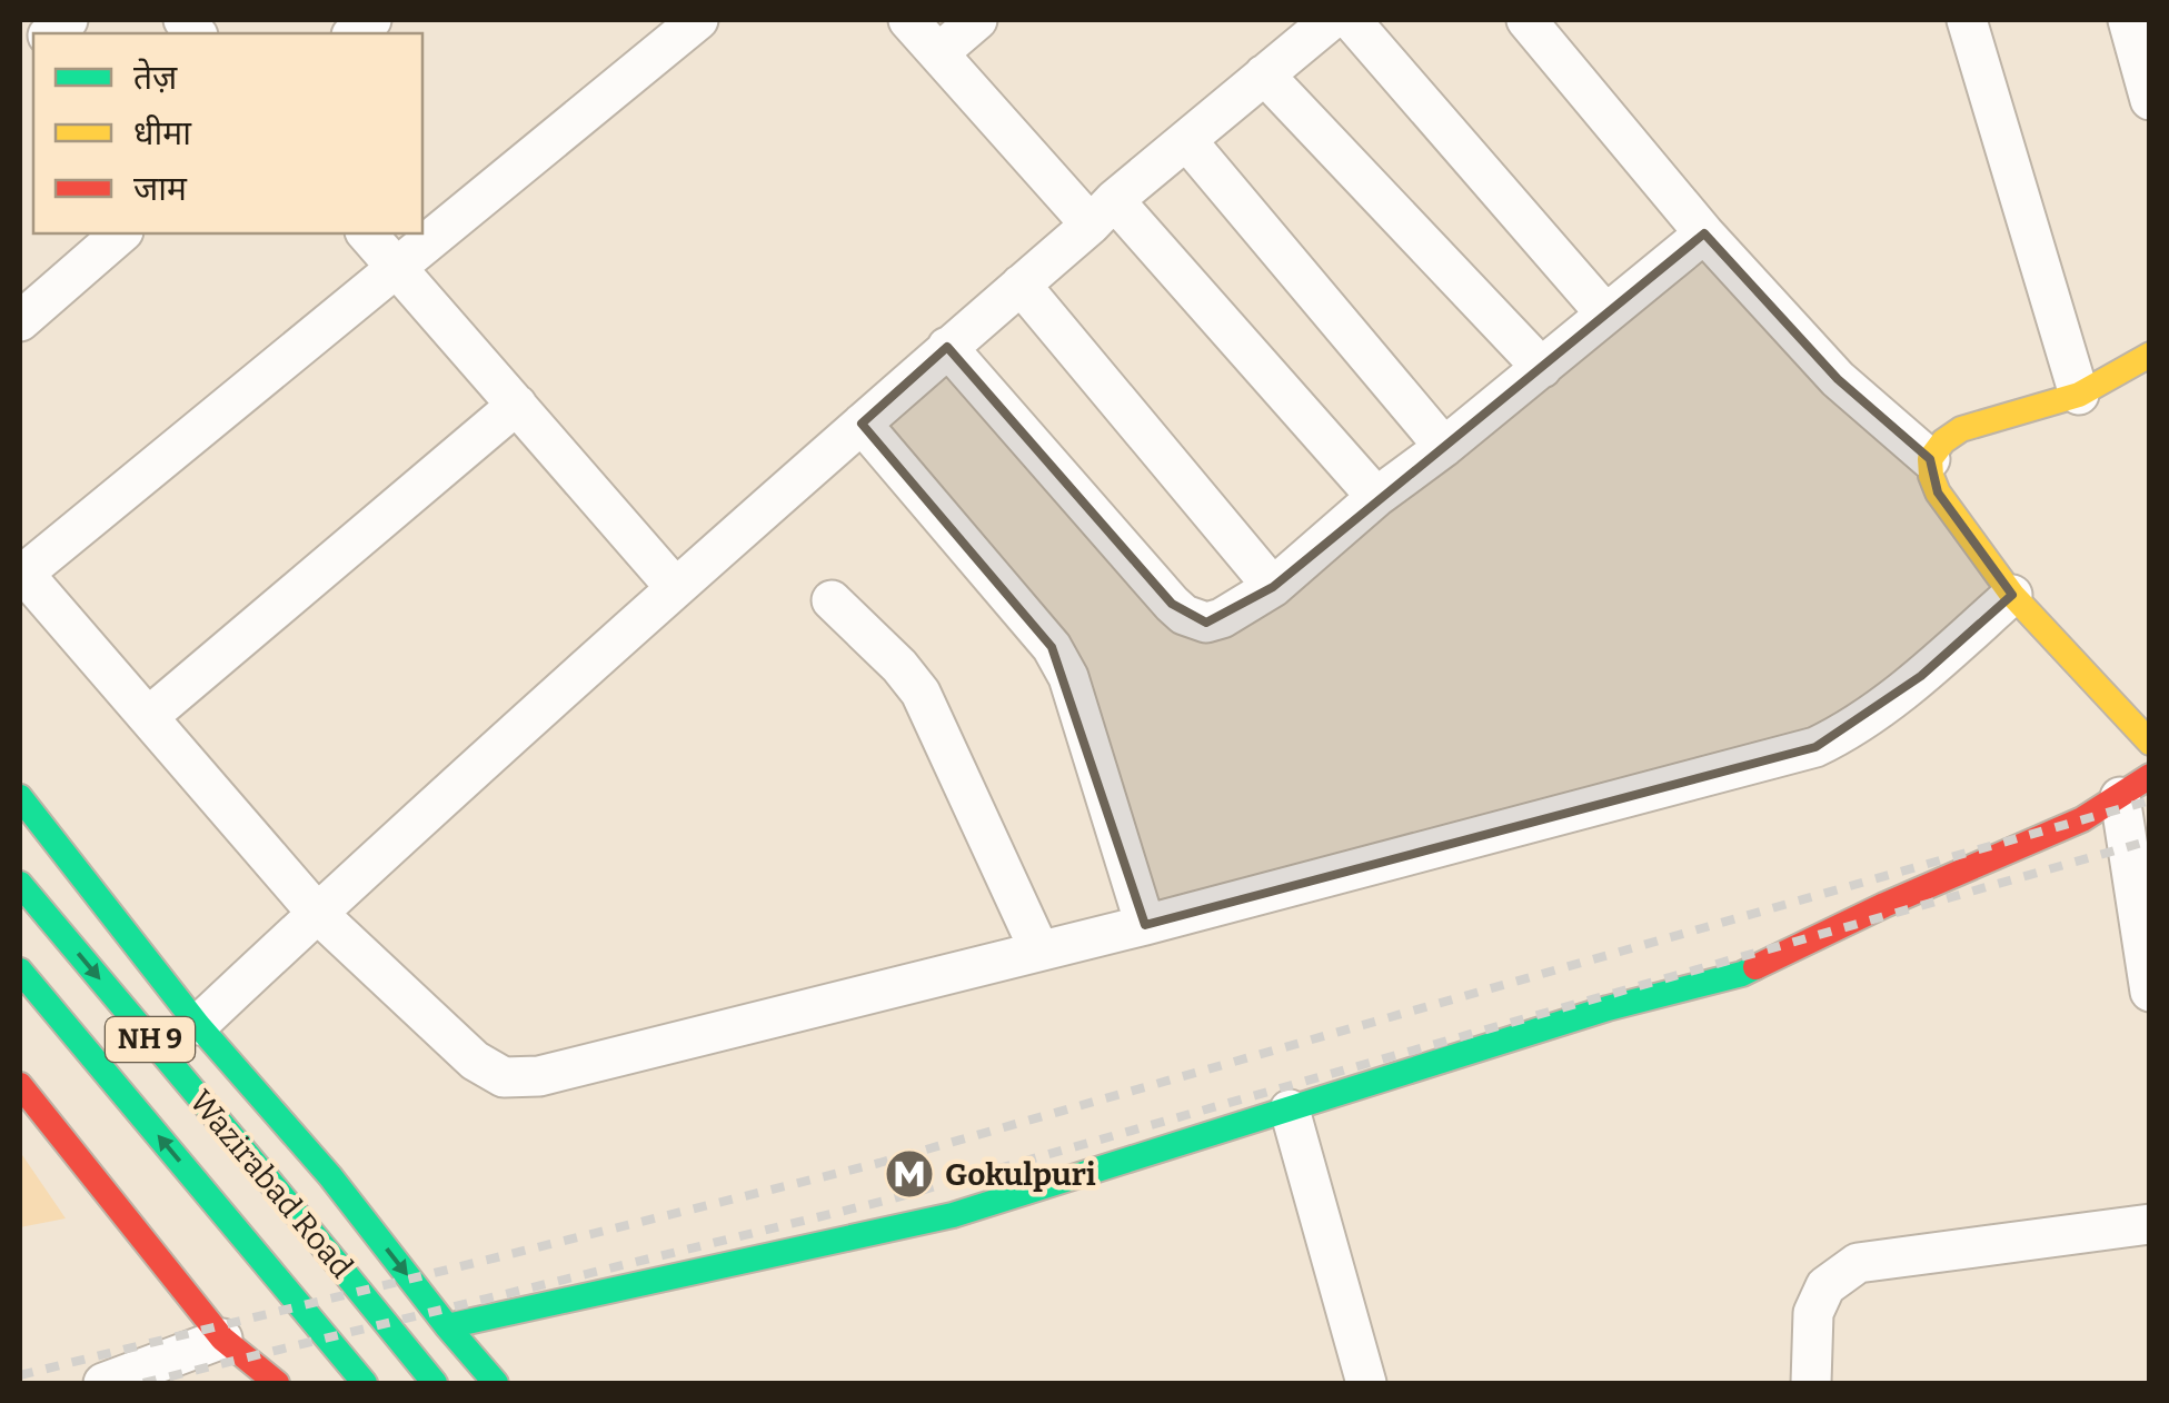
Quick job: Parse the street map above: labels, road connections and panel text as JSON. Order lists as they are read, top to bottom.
{
  "streets": {
    "main road": ["NH 9", "Wazirabad Road"]
  },
  "places": {
    "metro station": ["Gokulpuri"]
  },
  "legend": ["तेज़", "धीमा", "जाम"]
}
